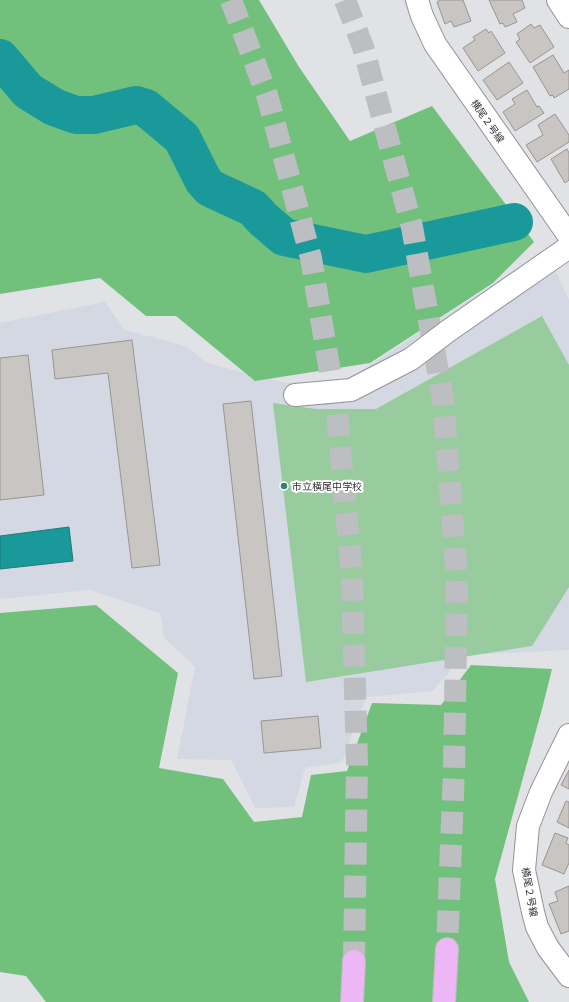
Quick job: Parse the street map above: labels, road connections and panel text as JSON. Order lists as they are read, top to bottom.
{
  "streets": {
    "street": ["横尾２号線"]
  },
  "places": ["市立横尾中学校"]
}
